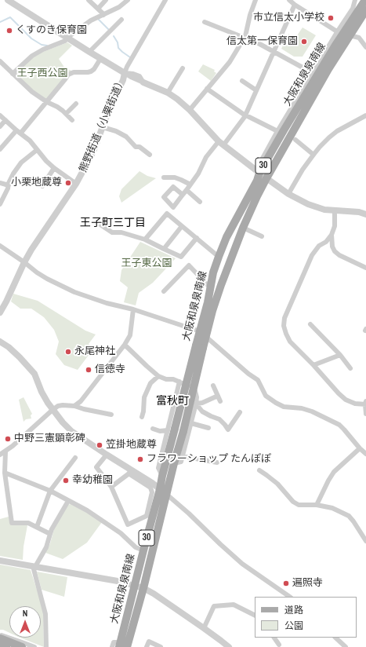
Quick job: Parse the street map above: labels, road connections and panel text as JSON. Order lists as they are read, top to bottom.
{
  "streets": {
    "main road": ["大阪和泉泉南線", "30"],
    "street": ["熊野街道（小栗街道）"]
  },
  "districts": ["王子町三丁目", "富秋町"],
  "parks": ["王子西公園", "王子東公園"],
  "places": [
    "市立信太小学校",
    "くすのき保育園",
    "信太第一保育園",
    "小栗地蔵尊",
    "永尾神社",
    "信徳寺",
    "中野三憲顕彰碑",
    "笠掛地蔵尊",
    "フラワーショップ たんぽぽ",
    "幸幼稚園",
    "遍照寺"
  ],
  "legend": ["道路", "公園"],
  "north": "top"
}
